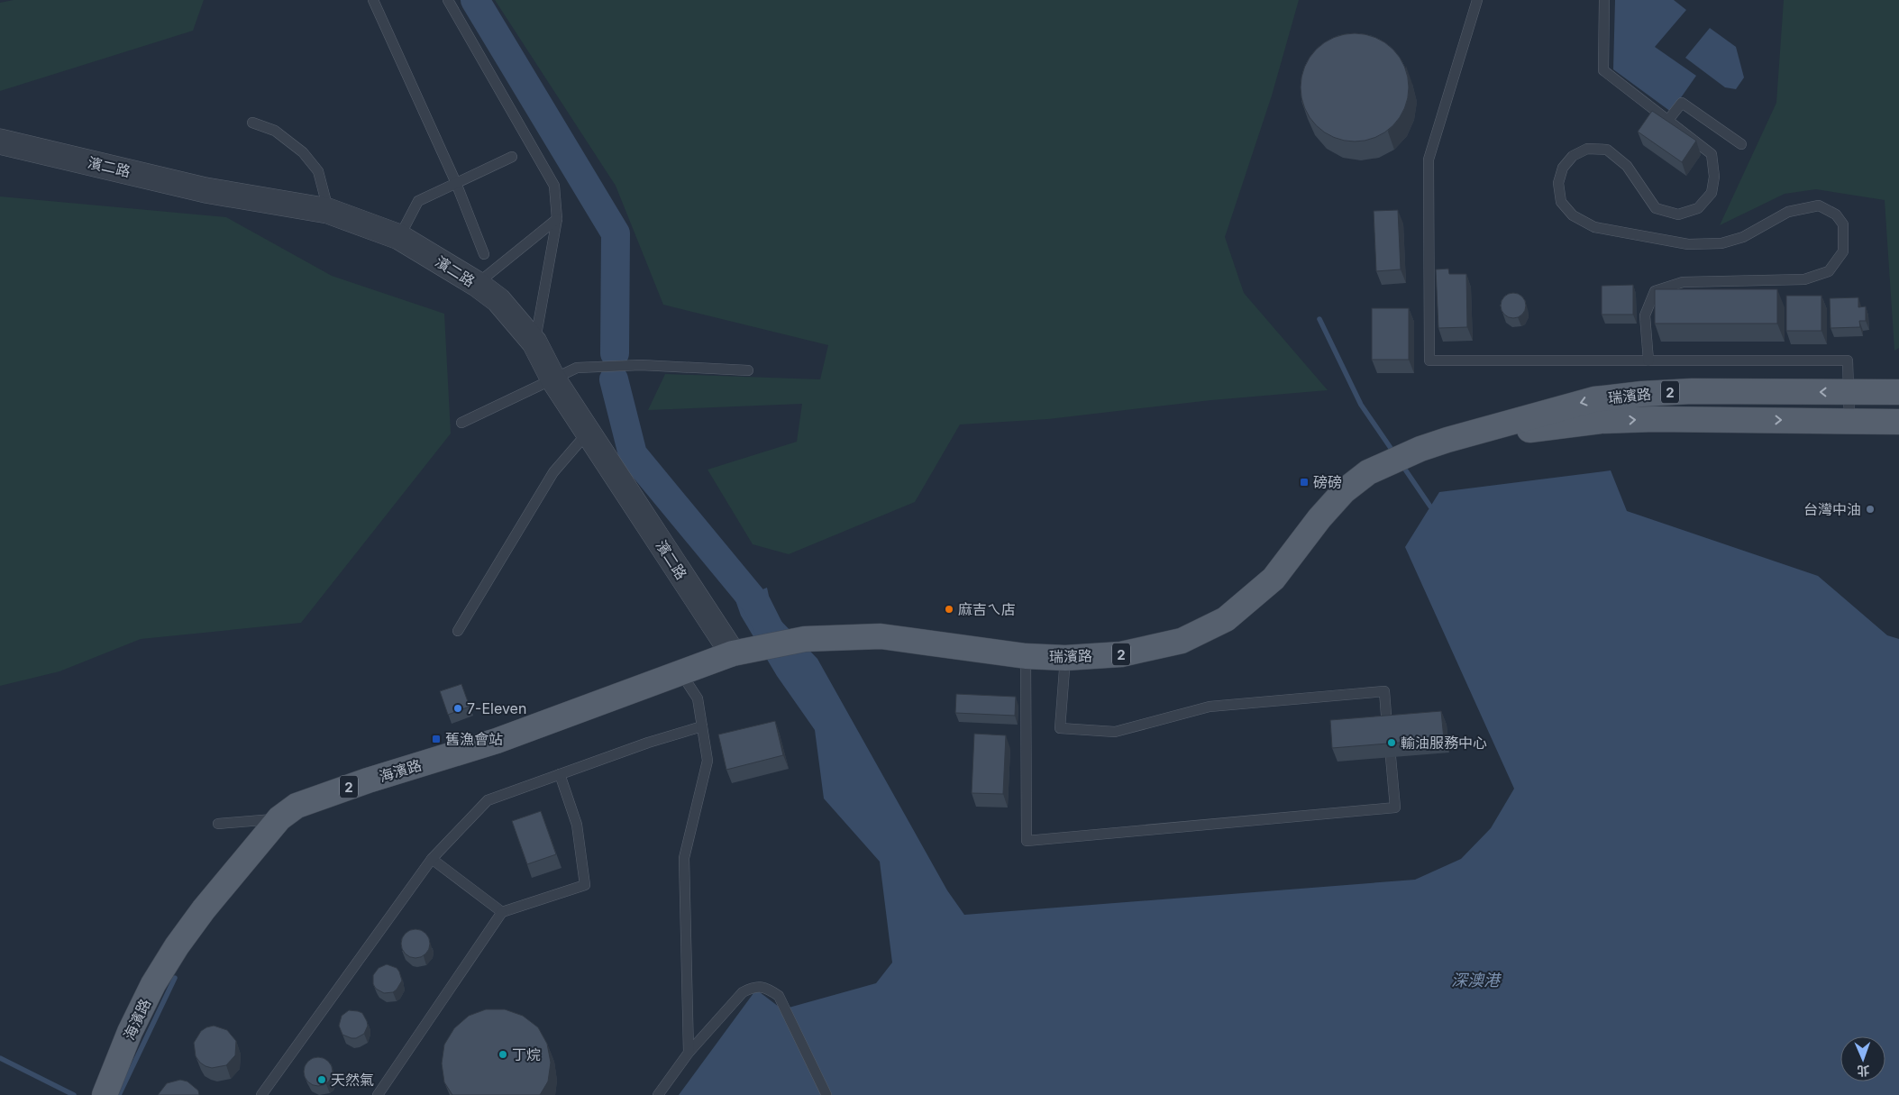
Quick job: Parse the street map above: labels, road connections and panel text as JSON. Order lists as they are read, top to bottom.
{
  "streets": {
    "main road": ["2", "瑞濱路", "海濱路"],
    "street": ["濱二路"]
  },
  "crossings": [
    ["濱二路", "瑞濱路"],
    ["濱二路", "海濱路"],
    ["瑞濱路", "海濱路"]
  ],
  "water": ["深澳港"],
  "places": {
    "transit": ["磅磅", "舊漁會站"],
    "other": [
      "台灣中油",
      "麻吉ㄟ店",
      "7-Eleven",
      "輸油服務中心",
      "丁烷",
      "天然氣"
    ]
  },
  "north": "bottom"
}
